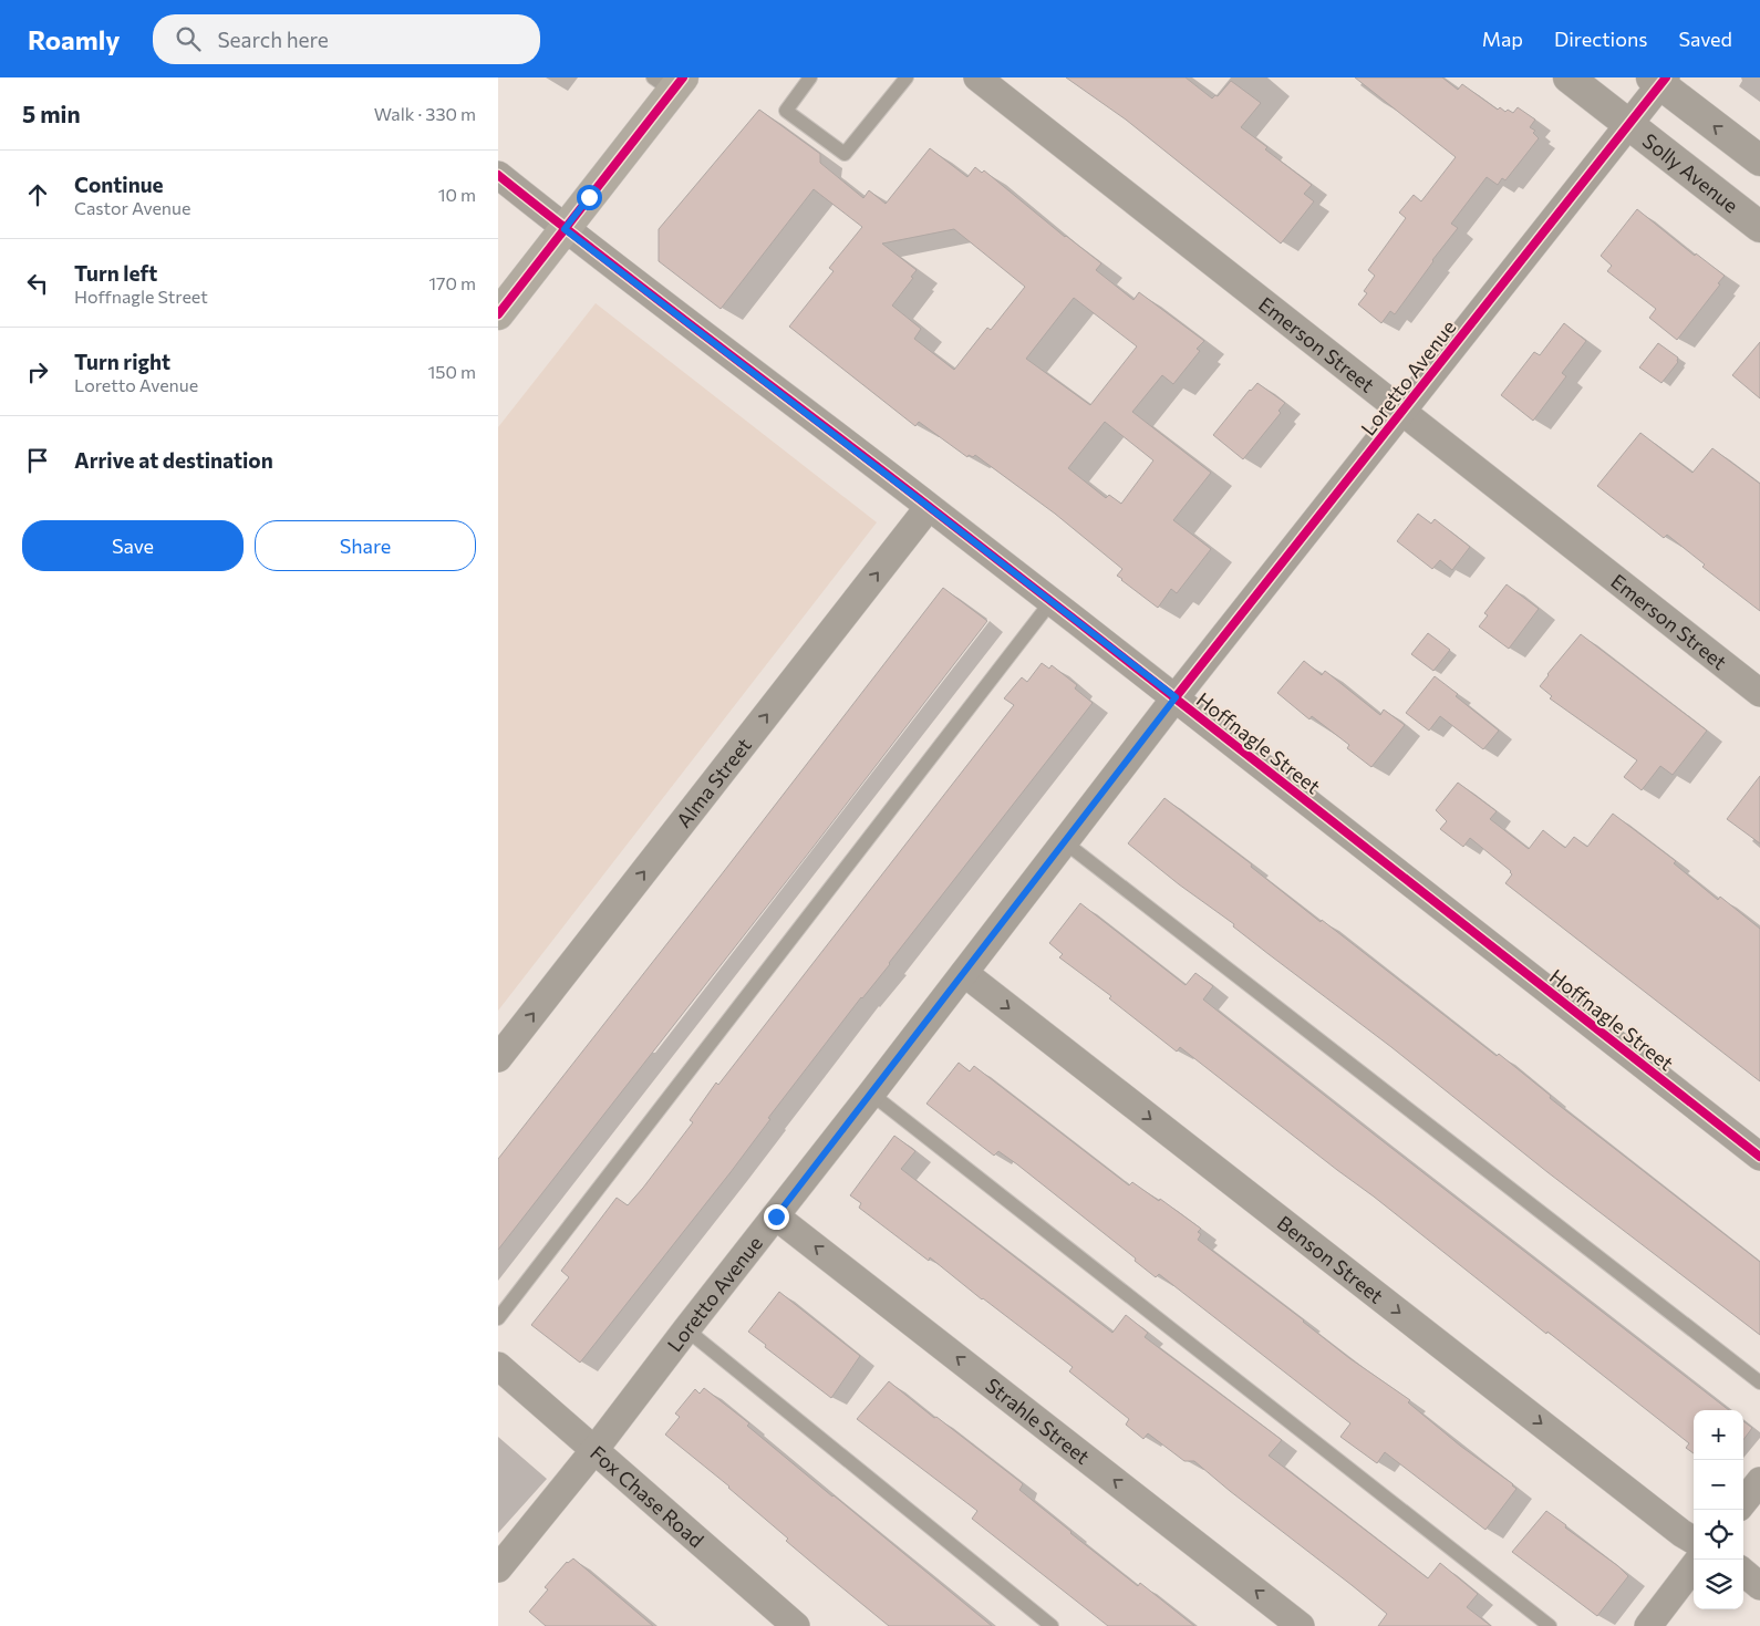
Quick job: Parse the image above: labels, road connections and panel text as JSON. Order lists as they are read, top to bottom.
{
  "streets": {
    "street": [
      "Solly Avenue",
      "Emerson Street",
      "Loretto Avenue",
      "Hoffnagle Street",
      "Alma Street",
      "Benson Street",
      "Strahle Street",
      "Fox Chase Road"
    ]
  },
  "crossings": [
    ["Solly Avenue", "Loretto Avenue"],
    ["Emerson Street", "Loretto Avenue"],
    ["Loretto Avenue", "Hoffnagle Street"],
    ["Loretto Avenue", "Benson Street"],
    ["Loretto Avenue", "Strahle Street"],
    ["Loretto Avenue", "Fox Chase Road"],
    ["Hoffnagle Street", "Alma Street"]
  ],
  "one_way": ["Alma Street", "Benson Street", "Strahle Street"],
  "page": {
    "header": "Roamly",
    "search": "Search here",
    "nav": ["Map", "Directions", "Saved"],
    "heading": ["5 min", "Walk · 330 m"],
    "list": [
      ["Continue", "Castor Avenue", "10 m"],
      ["Turn left", "Hoffnagle Street", "170 m"],
      ["Turn right", "Loretto Avenue", "150 m"],
      "Arrive at destination"
    ],
    "buttons": ["Save", "Share"],
    "map_buttons": ["+", "−"]
  }
}
